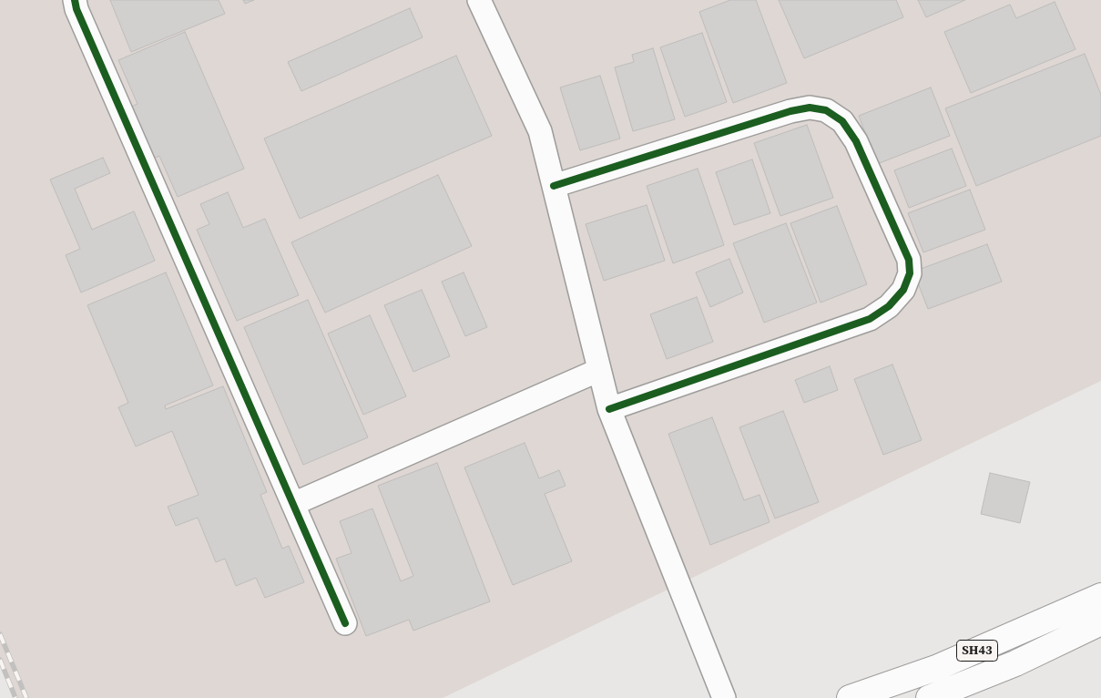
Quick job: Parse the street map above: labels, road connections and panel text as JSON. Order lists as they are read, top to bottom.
{
  "streets": {
    "main road": ["SH43"]
  }
}
